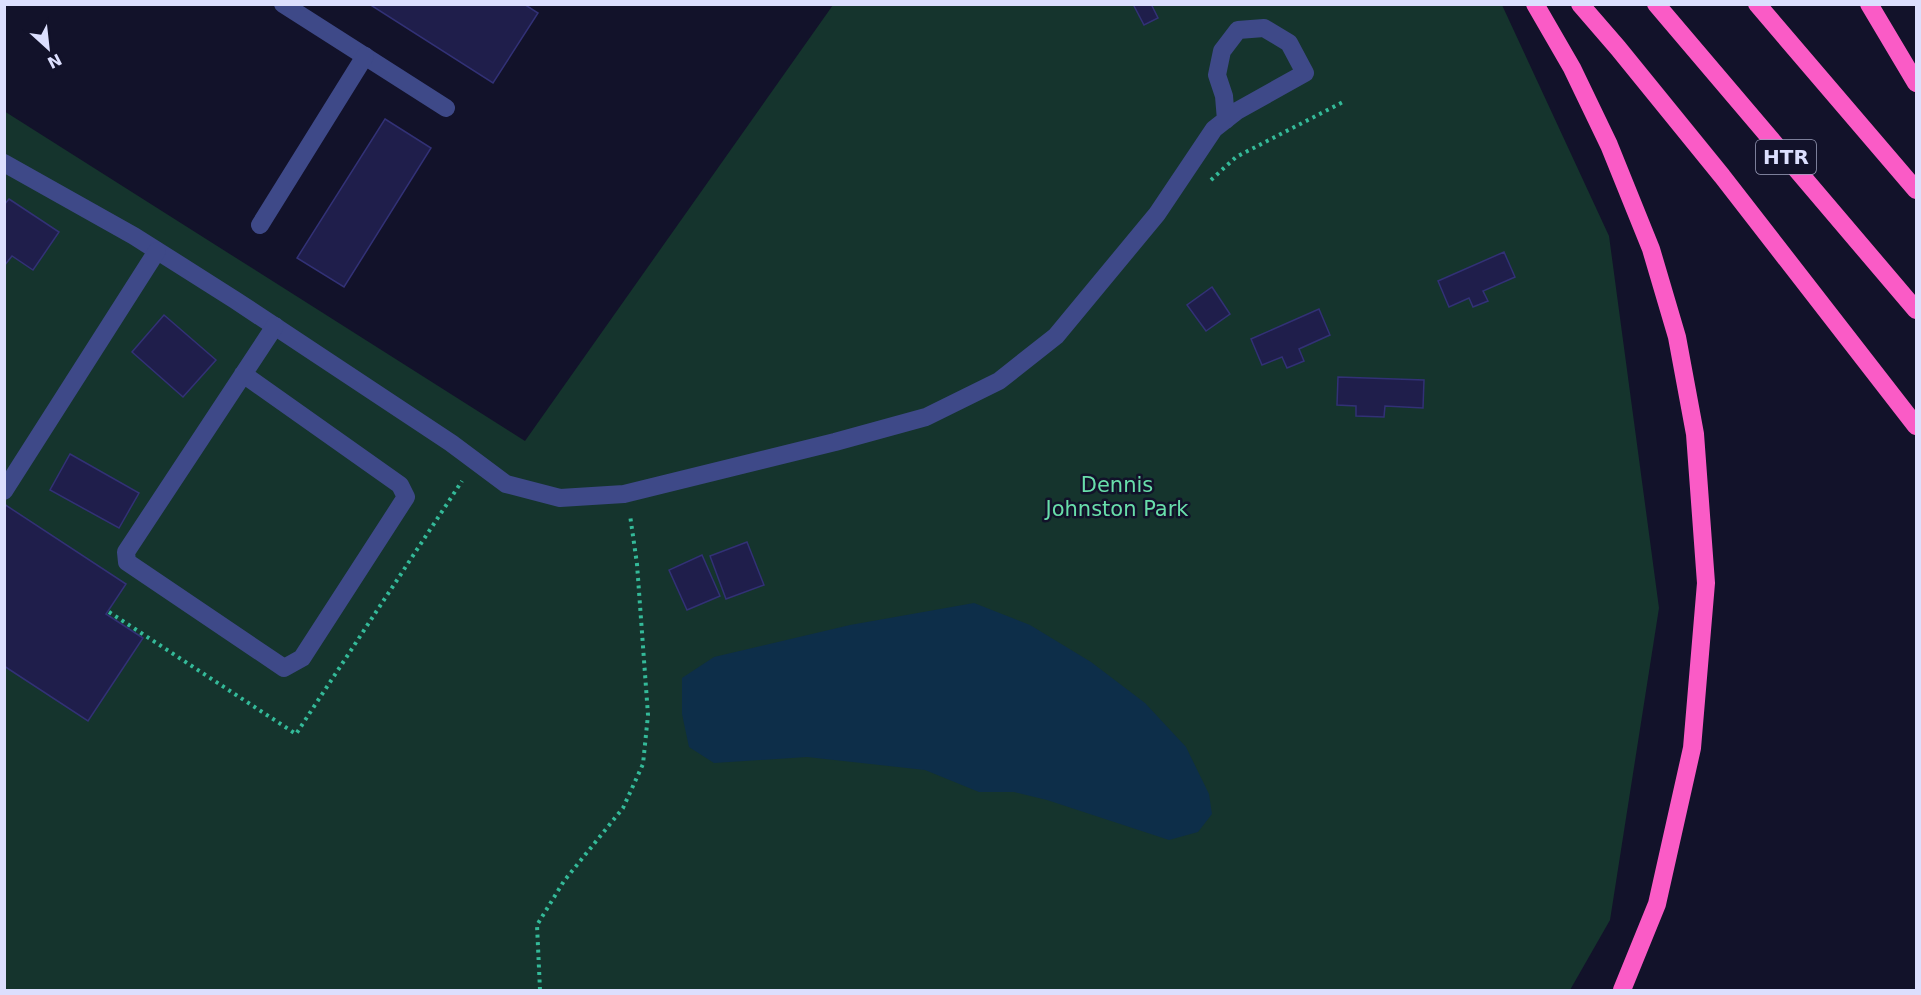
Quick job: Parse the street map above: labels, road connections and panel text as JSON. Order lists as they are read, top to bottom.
{
  "streets": {
    "highway": ["HTR"]
  },
  "parks": ["Dennis Johnston Park"],
  "north": "bottom right"
}
